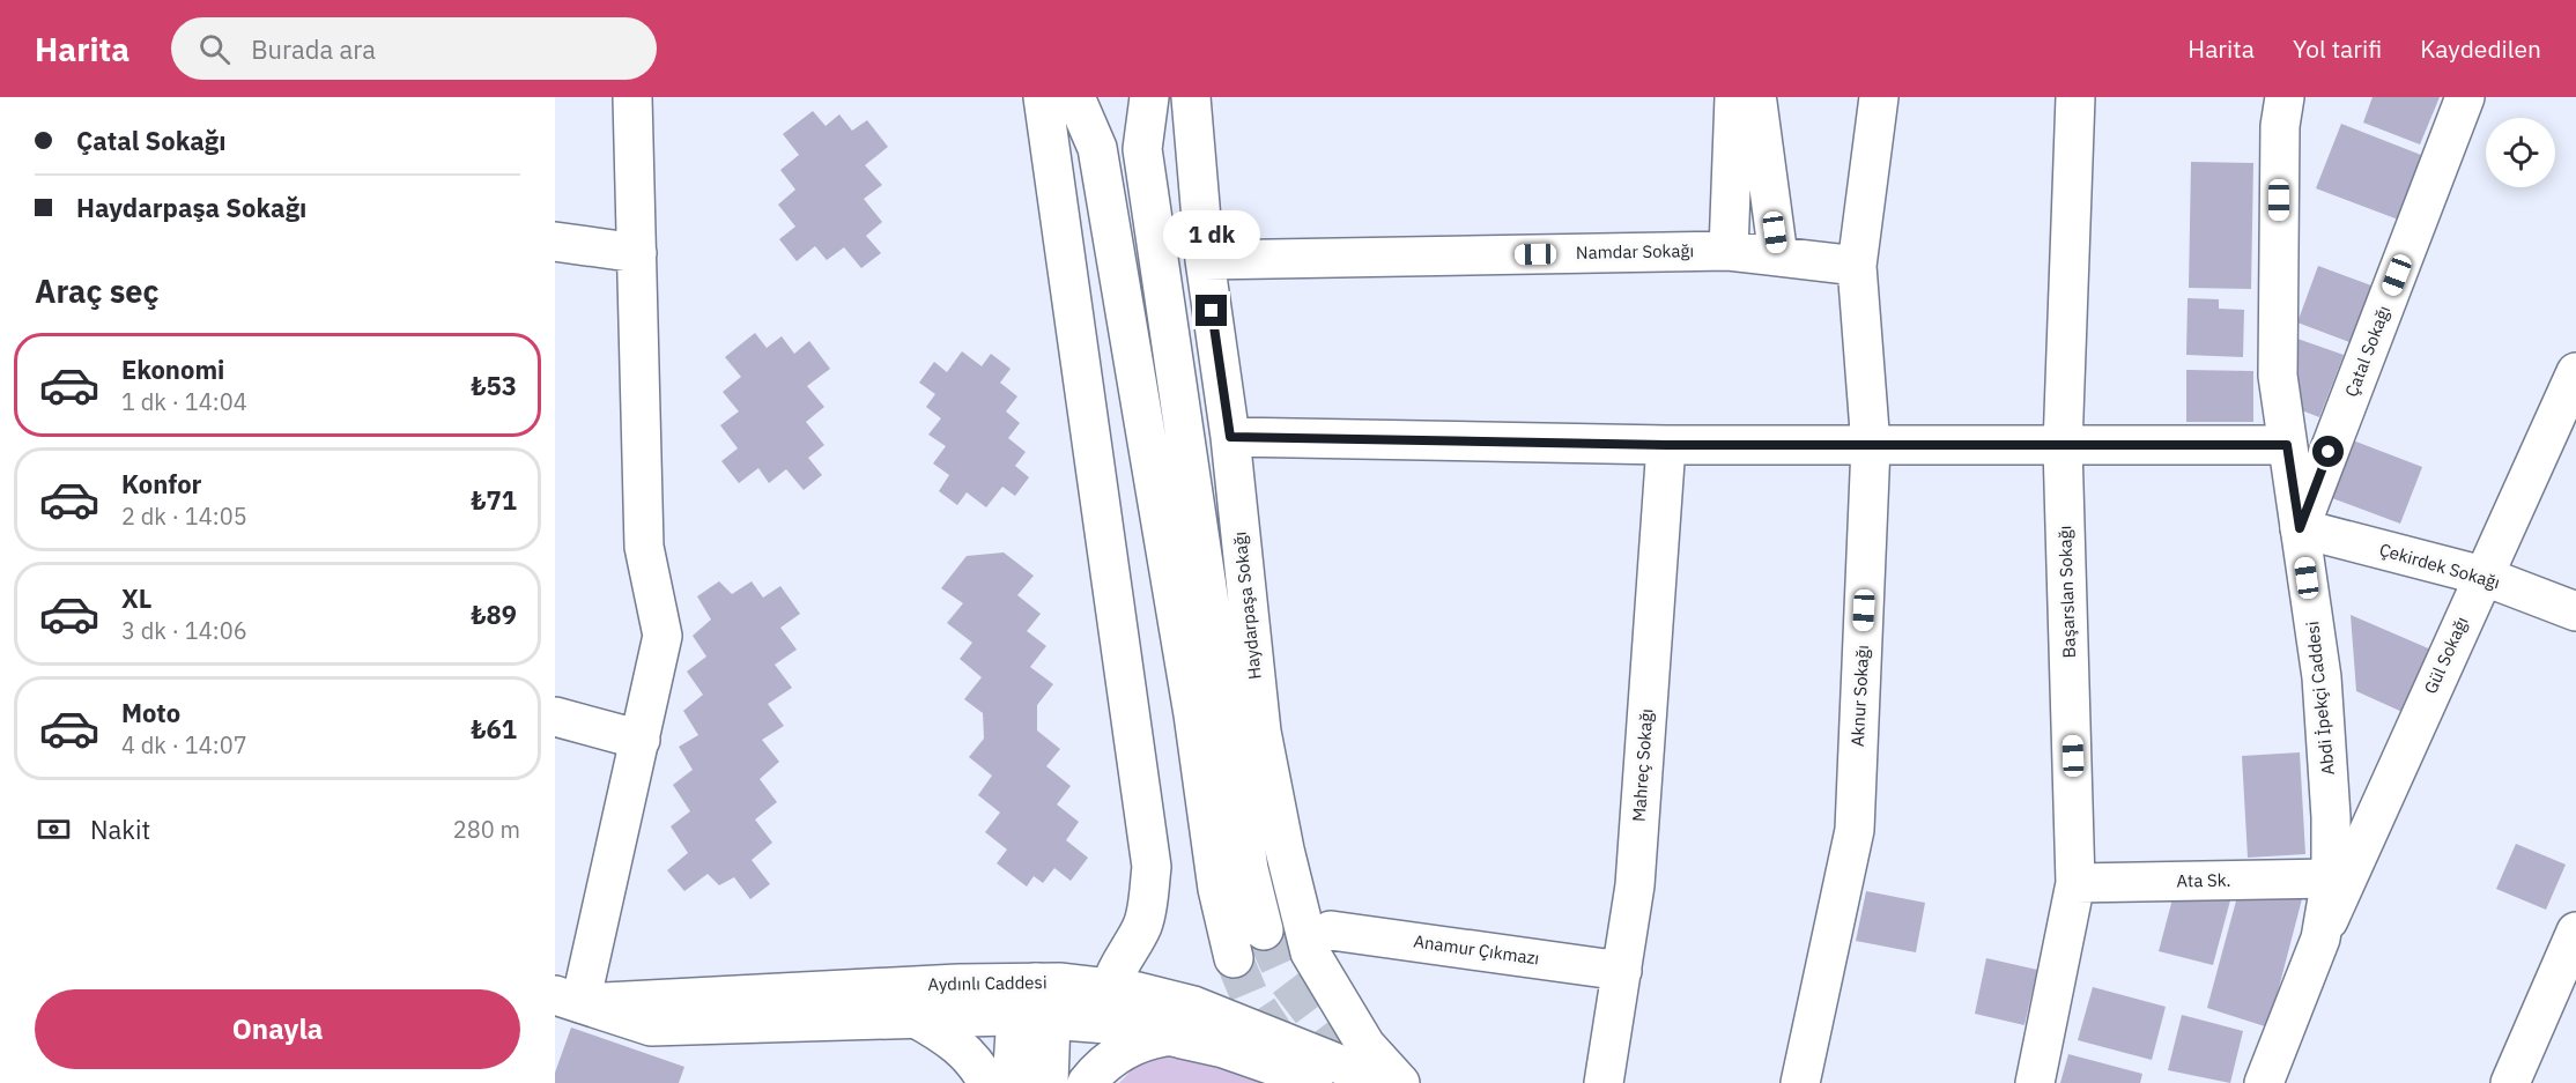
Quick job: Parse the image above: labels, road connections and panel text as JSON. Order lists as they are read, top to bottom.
{
  "streets": {
    "main road": [
      "Namdar Sokağı",
      "Çatal Sokağı",
      "Çekirdek Sokağı",
      "Başarslan Sokağı",
      "Haydarpaşa Sokağı",
      "Gül Sokağı",
      "Aknur Sokağı",
      "Abdi İpekçi Caddesi",
      "Mahreç Sokağı",
      "Ata Sk.",
      "Anamur Çıkmazı",
      "Aydınlı Caddesi"
    ]
  },
  "crossings": [
    ["Namdar Sokağı", "Haydarpaşa Sokağı"],
    ["Namdar Sokağı", "Aknur Sokağı"],
    ["Çatal Sokağı", "Çekirdek Sokağı"],
    ["Çatal Sokağı", "Abdi İpekçi Caddesi"],
    ["Çekirdek Sokağı", "Gül Sokağı"],
    ["Çekirdek Sokağı", "Abdi İpekçi Caddesi"],
    ["Başarslan Sokağı", "Ata Sk."],
    ["Gül Sokağı", "Abdi İpekçi Caddesi"],
    ["Abdi İpekçi Caddesi", "Ata Sk."],
    ["Mahreç Sokağı", "Anamur Çıkmazı"]
  ],
  "page": {
    "header": "Harita",
    "search": "Burada ara",
    "nav": ["Harita", "Yol tarifi", "Kaydedilen"],
    "banner": ["Çatal Sokağı", "Haydarpaşa Sokağı"],
    "bubble": "1 dk",
    "heading": "Araç seç",
    "list": [
      {
        "name": "Ekonomi",
        "note": "1 dk · 14:04",
        "value": "₺53"
      },
      {
        "name": "Konfor",
        "note": "2 dk · 14:05",
        "value": "₺71"
      },
      {
        "name": "XL",
        "note": "3 dk · 14:06",
        "value": "₺89"
      },
      {
        "name": "Moto",
        "note": "4 dk · 14:07",
        "value": "₺61"
      }
    ],
    "pay": ["Nakit", "280 m"],
    "buttons": "Onayla"
  }
}
